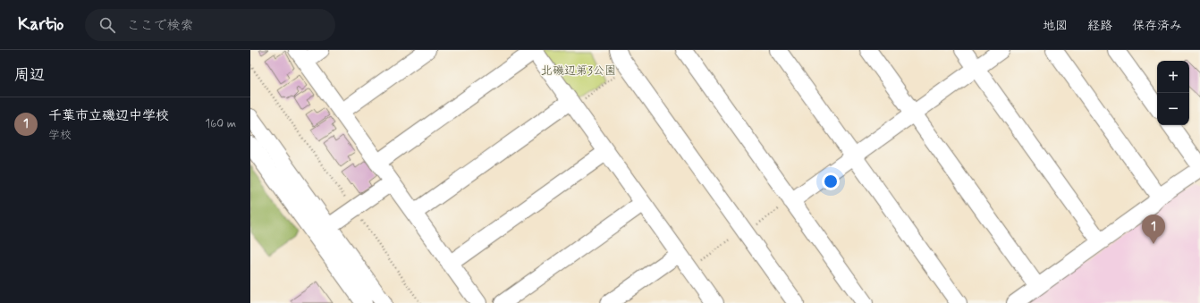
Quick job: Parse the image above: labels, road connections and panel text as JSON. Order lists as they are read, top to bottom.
{
  "parks": ["北磯辺第3公園"],
  "page": {
    "header": "Kartio",
    "search": "ここで検索",
    "nav": ["地図", "経路", "保存済み"],
    "heading": "周辺",
    "map_buttons": ["+", "−"],
    "list": [
      {
        "mark": "1",
        "name": "千葉市立磯辺中学校",
        "note": "学校",
        "value": "160 m"
      }
    ],
    "pins": "1"
  }
}
